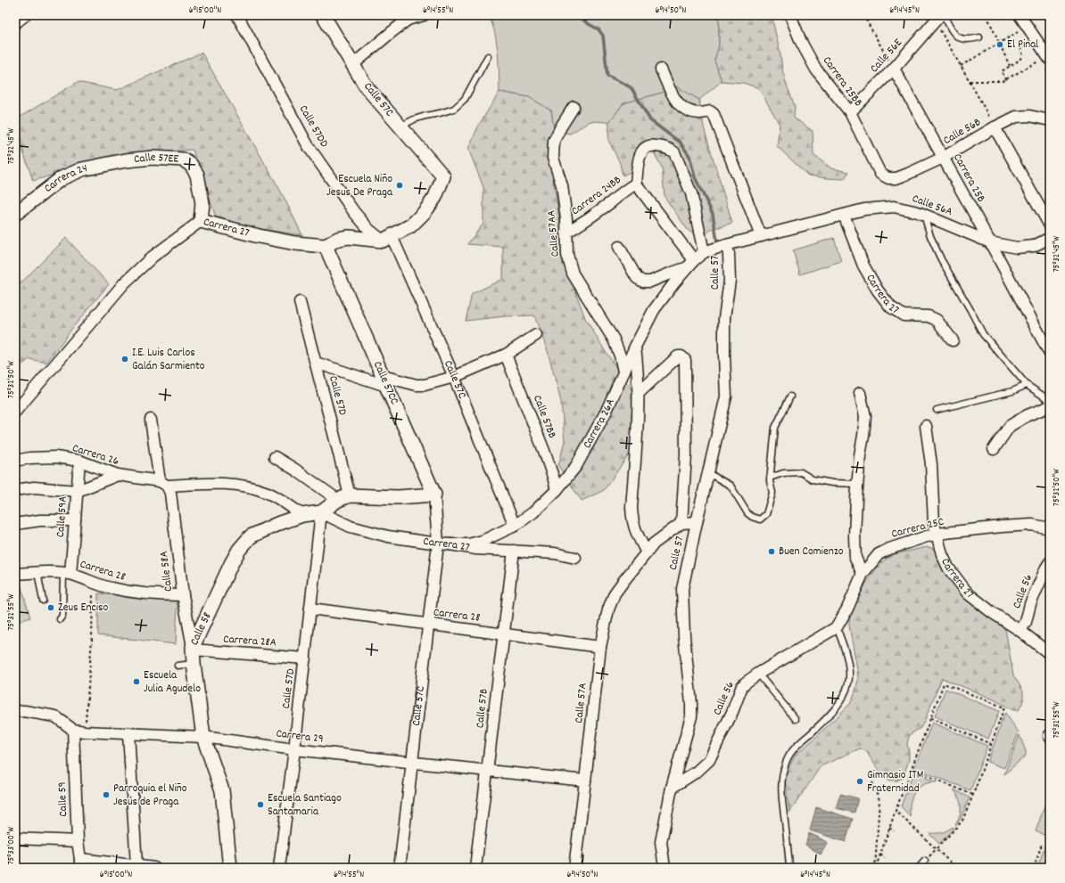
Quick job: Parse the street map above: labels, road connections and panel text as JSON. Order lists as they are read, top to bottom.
{
  "streets": {
    "street": [
      "Calle 56E",
      "Carrera 25BB",
      "Calle 57C",
      "Calle 57DD",
      "Calle 56B",
      "Calle 57EE",
      "Carrera 25B",
      "Carrera 24",
      "Carrera 24BB",
      "Calle 56A",
      "Carrera 27",
      "Calle 57AA",
      "Calle 57",
      "Calle 57CC",
      "Calle 57D",
      "Calle 57BB",
      "Carrera 26A",
      "Carrera 26",
      "Calle 59A",
      "Carrera 25C",
      "Carrera 28",
      "Calle 58A",
      "Calle 56",
      "Calle 58",
      "Carrera 28A",
      "Calle 57A",
      "Calle 57B",
      "Carrera 29",
      "Calle 59"
    ]
  },
  "crossings": [
    ["Calle 56E", "Carrera 25BB"],
    ["Calle 56E", "Carrera 25B"],
    ["Carrera 25BB", "Calle 56B"],
    ["Calle 57C", "Calle 57DD"],
    ["Calle 57C", "Carrera 27"],
    ["Calle 57C", "Calle 57CC"],
    ["Calle 57C", "Carrera 26A"],
    ["Calle 57C", "Carrera 28"],
    ["Calle 57C", "Carrera 29"],
    ["Calle 56B", "Carrera 25B"],
    ["Calle 57EE", "Carrera 24"],
    ["Calle 57EE", "Carrera 27"],
    ["Carrera 25B", "Calle 56A"],
    ["Carrera 24BB", "Calle 57AA"],
    ["Carrera 24BB", "Calle 57"],
    ["Carrera 24BB", "Carrera 26A"],
    ["Calle 56A", "Carrera 27"],
    ["Calle 56A", "Calle 57"],
    ["Calle 56A", "Carrera 26A"],
    ["Carrera 27", "Calle 57CC"],
    ["Carrera 27", "Calle 57D"],
    ["Carrera 27", "Carrera 26A"],
    ["Carrera 27", "Carrera 25C"],
    ["Carrera 27", "Calle 56"],
    ["Carrera 27", "Calle 58"],
    ["Carrera 27", "Calle 57B"],
    ["Calle 57AA", "Carrera 26A"],
    ["Calle 57", "Carrera 26A"],
    ["Calle 57", "Calle 56"],
    ["Calle 57", "Calle 57A"],
    ["Calle 57D", "Carrera 28"],
    ["Calle 57D", "Calle 58"],
    ["Calle 57D", "Carrera 28A"],
    ["Calle 57D", "Carrera 29"],
    ["Calle 57BB", "Carrera 26A"],
    ["Carrera 26", "Calle 59A"],
    ["Carrera 26", "Calle 58A"],
    ["Carrera 26", "Calle 58"],
    ["Calle 59A", "Carrera 28"],
    ["Carrera 25C", "Calle 56"],
    ["Carrera 28", "Calle 58A"],
    ["Carrera 28", "Calle 57A"],
    ["Carrera 28", "Calle 57B"],
    ["Calle 58A", "Calle 58"],
    ["Calle 58A", "Carrera 28A"],
    ["Calle 58", "Carrera 28A"],
    ["Calle 58", "Carrera 29"],
    ["Calle 57A", "Carrera 29"],
    ["Calle 57B", "Carrera 29"],
    ["Carrera 29", "Calle 59"]
  ],
  "places": [
    "El Pinal",
    "Escuela Niño Jesus De Praga",
    "I.E. Luis Carlos Galán Sarmiento",
    "Buen Comienzo",
    "Zeus Enciso",
    "Escuela Julia Agudelo",
    "Gimnasio ITM Fraternidad",
    "Parroquia el Niño Jesús de Praga",
    "Escuela Santiago Santamaria"
  ],
  "coordinates": [
    "6°15'00\"N",
    "6°14'55\"N",
    "6°14'50\"N",
    "6°14'45\"N",
    "75°32'45\"W",
    "75°32'50\"W",
    "75°32'55\"W",
    "75°33'00\"W"
  ]
}
